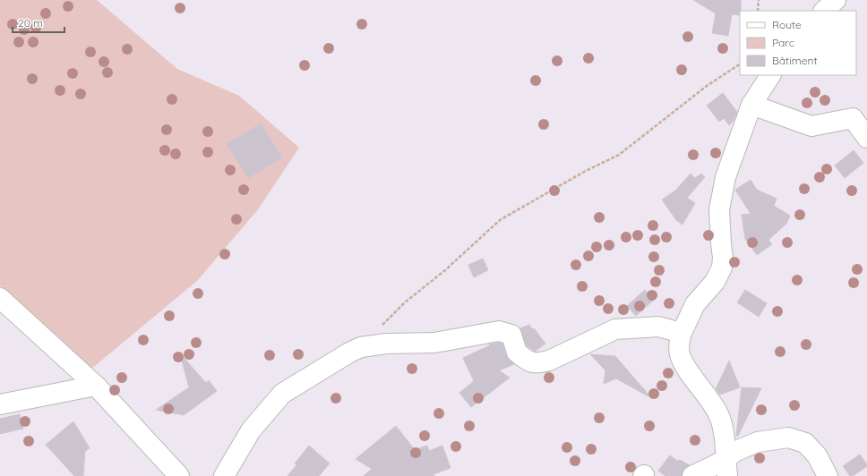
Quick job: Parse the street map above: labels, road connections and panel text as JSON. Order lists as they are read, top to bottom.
{
  "legend": ["Route", "Parc", "Bâtiment"],
  "scale_bar": "20 m"
}
